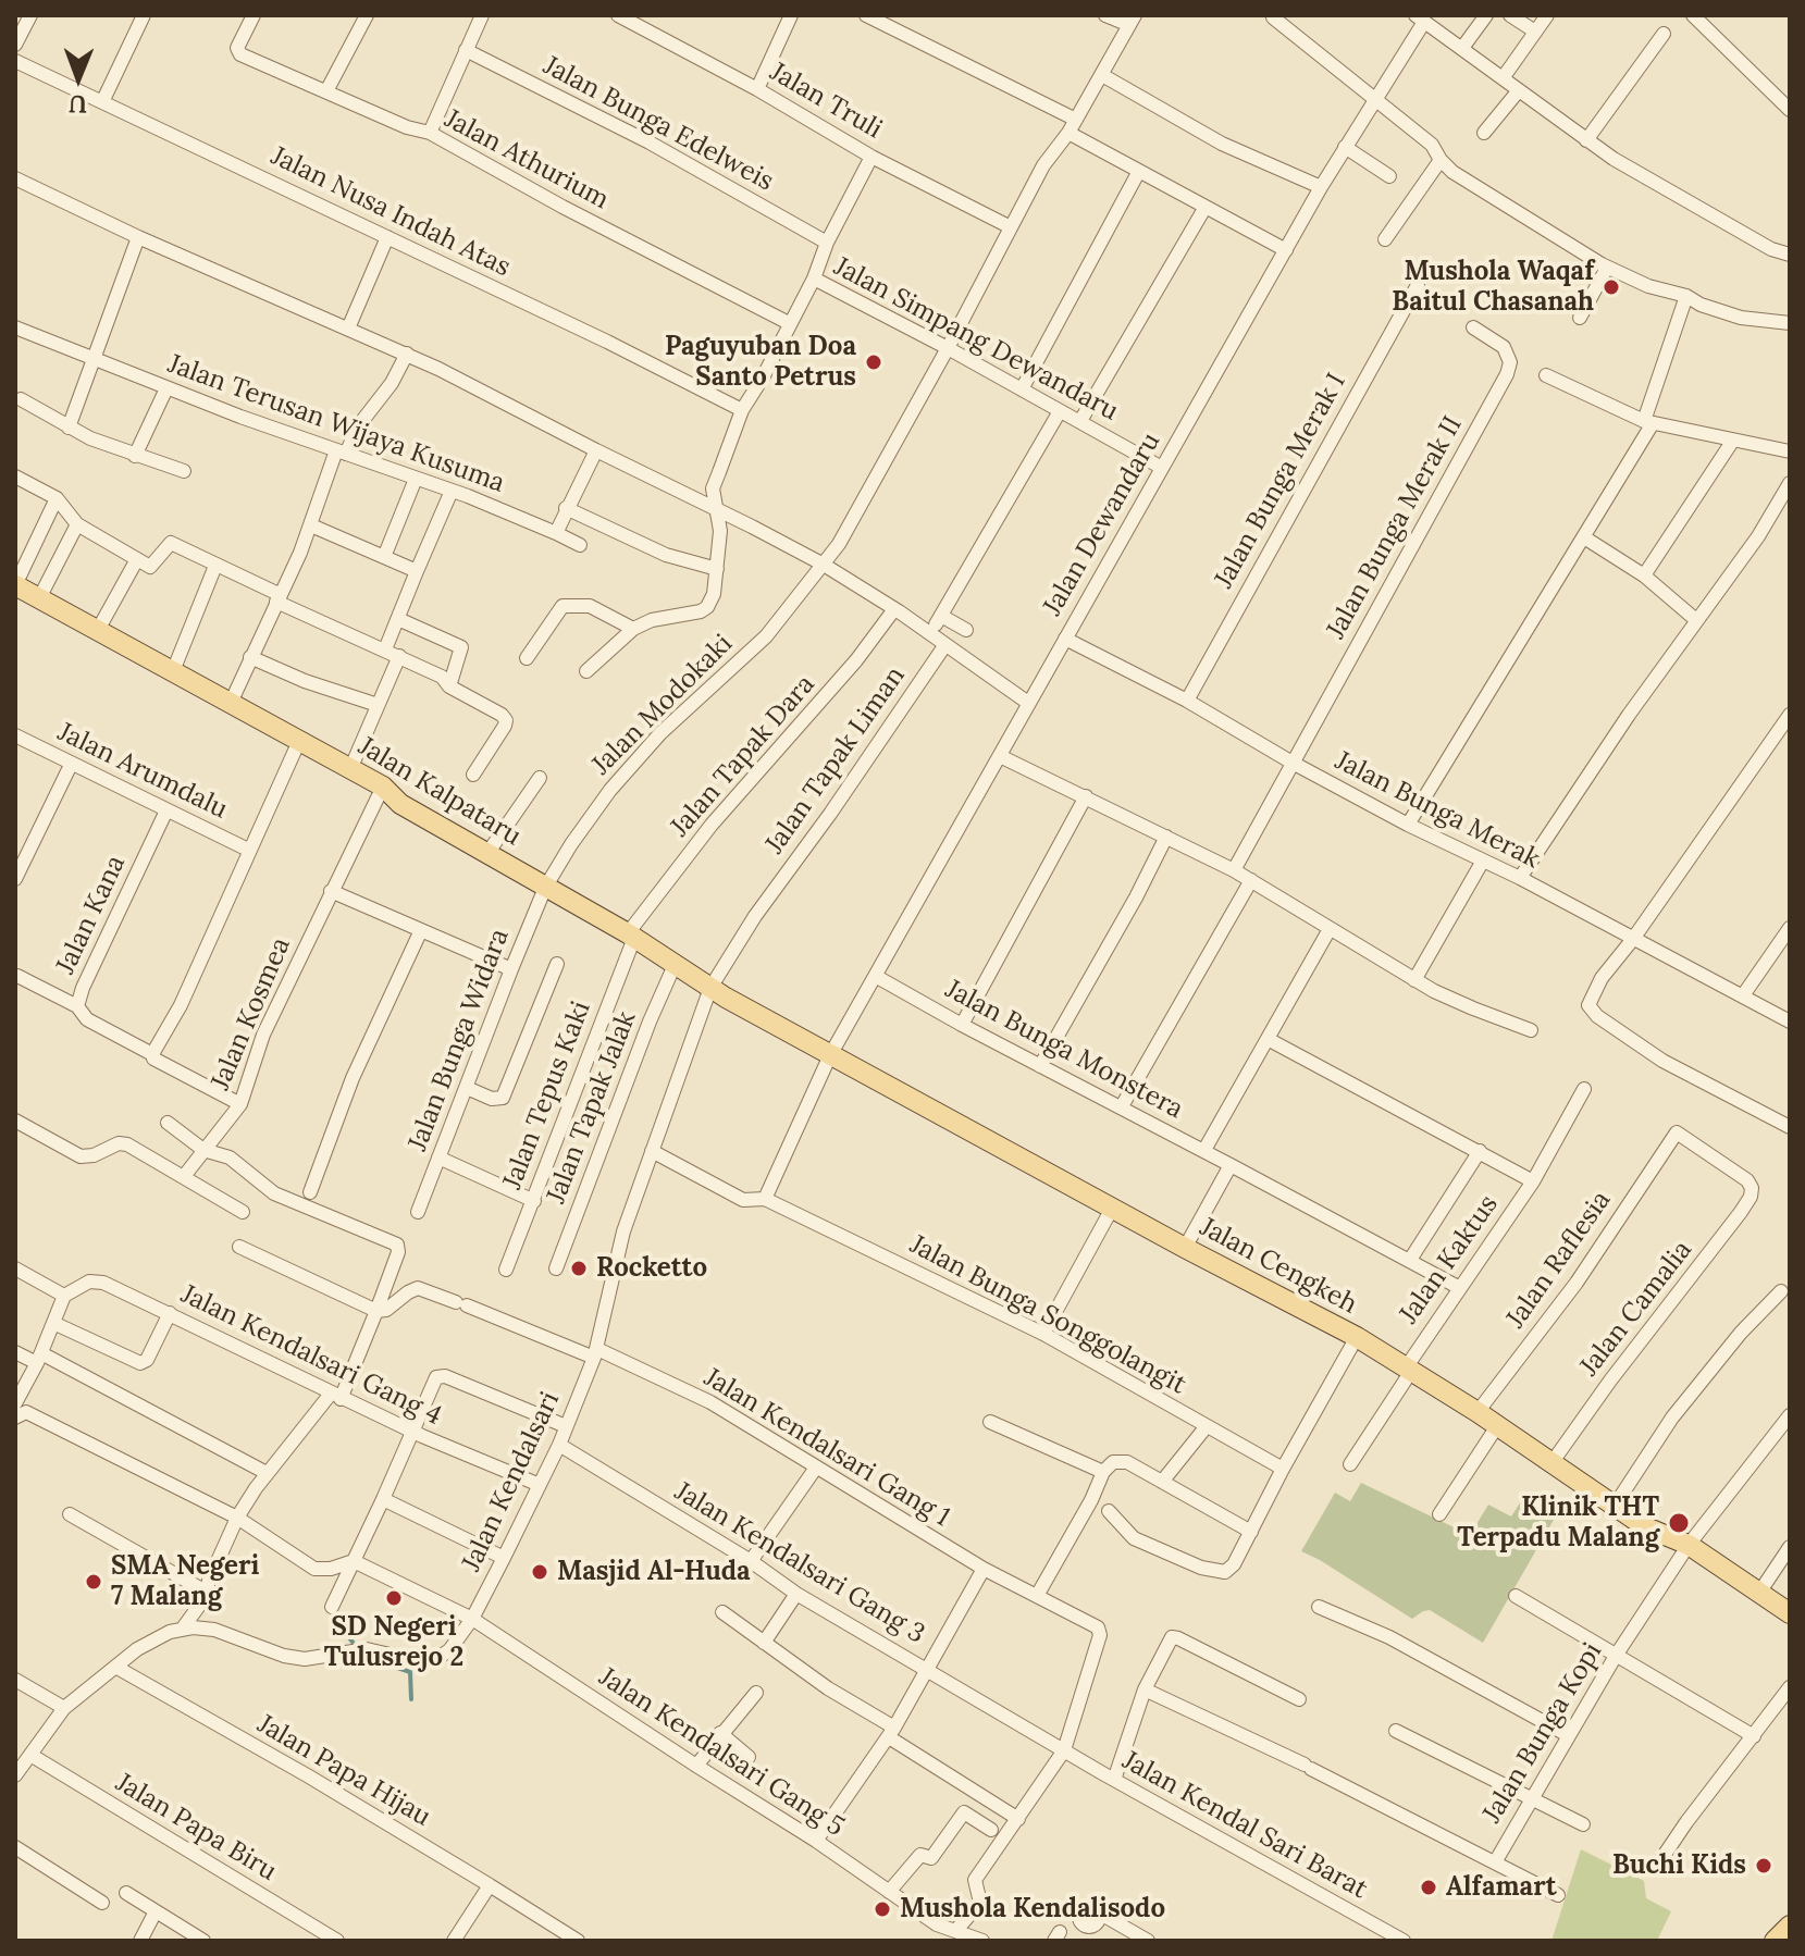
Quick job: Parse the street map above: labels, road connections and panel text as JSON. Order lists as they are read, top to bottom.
{
  "streets": {
    "main road": ["Jalan Kalpataru", "Jalan Cengkeh"],
    "street": [
      "Jalan Truli",
      "Jalan Bunga Edelweis",
      "Jalan Athurium",
      "Jalan Nusa Indah Atas",
      "Jalan Simpang Dewandaru",
      "Jalan Terusan Wijaya Kusuma",
      "Jalan Bunga Merak I",
      "Jalan Dewandaru",
      "Jalan Bunga Merak II",
      "Jalan Modokaki",
      "Jalan Tapak Dara",
      "Jalan Tapak Liman",
      "Jalan Arumdalu",
      "Jalan Bunga Merak",
      "Jalan Kana",
      "Jalan Kosmea",
      "Jalan Bunga Widara",
      "Jalan Bunga Monstera",
      "Jalan Tepus Kaki",
      "Jalan Tapak Jalak",
      "Jalan Kaktus",
      "Jalan Raflesia",
      "Jalan Camalia",
      "Jalan Bunga Songgolangit",
      "Jalan Kendalsari Gang 4",
      "Jalan Kendalsari Gang 1",
      "Jalan Kendalsari",
      "Jalan Kendalsari Gang 3",
      "Jalan Bunga Kopi",
      "Jalan Kendalsari Gang 5",
      "Jalan Papa Hijau",
      "Jalan Kendal Sari Barat",
      "Jalan Papa Biru"
    ]
  },
  "crossings": [
    ["Jalan Truli", "Jalan Modokaki"],
    ["Jalan Simpang Dewandaru", "Jalan Dewandaru"],
    ["Jalan Simpang Dewandaru", "Jalan Modokaki"],
    ["Jalan Bunga Merak I", "Jalan Bunga Merak"],
    ["Jalan Dewandaru", "Jalan Kalpataru"],
    ["Jalan Dewandaru", "Jalan Bunga Merak"],
    ["Jalan Dewandaru", "Jalan Bunga Monstera"],
    ["Jalan Dewandaru", "Jalan Cengkeh"],
    ["Jalan Dewandaru", "Jalan Bunga Songgolangit"],
    ["Jalan Bunga Merak II", "Jalan Bunga Merak"],
    ["Jalan Modokaki", "Jalan Kalpataru"],
    ["Jalan Modokaki", "Jalan Bunga Widara"],
    ["Jalan Tapak Dara", "Jalan Kalpataru"],
    ["Jalan Tapak Dara", "Jalan Tepus Kaki"],
    ["Jalan Tapak Liman", "Jalan Kalpataru"],
    ["Jalan Tapak Liman", "Jalan Kendalsari"],
    ["Jalan Arumdalu", "Jalan Kana"],
    ["Jalan Kalpataru", "Jalan Kosmea"],
    ["Jalan Kalpataru", "Jalan Bunga Widara"],
    ["Jalan Kalpataru", "Jalan Tepus Kaki"],
    ["Jalan Kalpataru", "Jalan Tapak Jalak"],
    ["Jalan Kalpataru", "Jalan Cengkeh"],
    ["Jalan Kalpataru", "Jalan Kendalsari"],
    ["Jalan Kana", "Jalan Kosmea"],
    ["Jalan Bunga Monstera", "Jalan Kaktus"],
    ["Jalan Kaktus", "Jalan Cengkeh"],
    ["Jalan Raflesia", "Jalan Cengkeh"],
    ["Jalan Raflesia", "Jalan Camalia"],
    ["Jalan Cengkeh", "Jalan Camalia"],
    ["Jalan Cengkeh", "Jalan Bunga Kopi"],
    ["Jalan Bunga Songgolangit", "Jalan Kendalsari"],
    ["Jalan Kendalsari Gang 4", "Jalan Kendalsari"],
    ["Jalan Kendalsari Gang 1", "Jalan Kendalsari"],
    ["Jalan Kendalsari Gang 1", "Jalan Kendalsari Gang 3"],
    ["Jalan Kendalsari Gang 1", "Jalan Kendal Sari Barat"],
    ["Jalan Kendalsari", "Jalan Kendalsari Gang 3"],
    ["Jalan Kendalsari", "Jalan Kendalsari Gang 5"],
    ["Jalan Kendalsari", "Jalan Papa Hijau"],
    ["Jalan Kendalsari", "Jalan Papa Biru"],
    ["Jalan Kendalsari Gang 3", "Jalan Kendal Sari Barat"]
  ],
  "places": [
    "Mushola Waqaf Baitul Chasanah",
    "Paguyuban Doa Santo Petrus",
    "Rocketto",
    "Klinik THT Terpadu Malang",
    "Masjid Al-Huda",
    "SMA Negeri 7 Malang",
    "SD Negeri Tulusrejo 2",
    "Buchi Kids",
    "Alfamart",
    "Mushola Kendalisodo"
  ],
  "north": "bottom"
}
